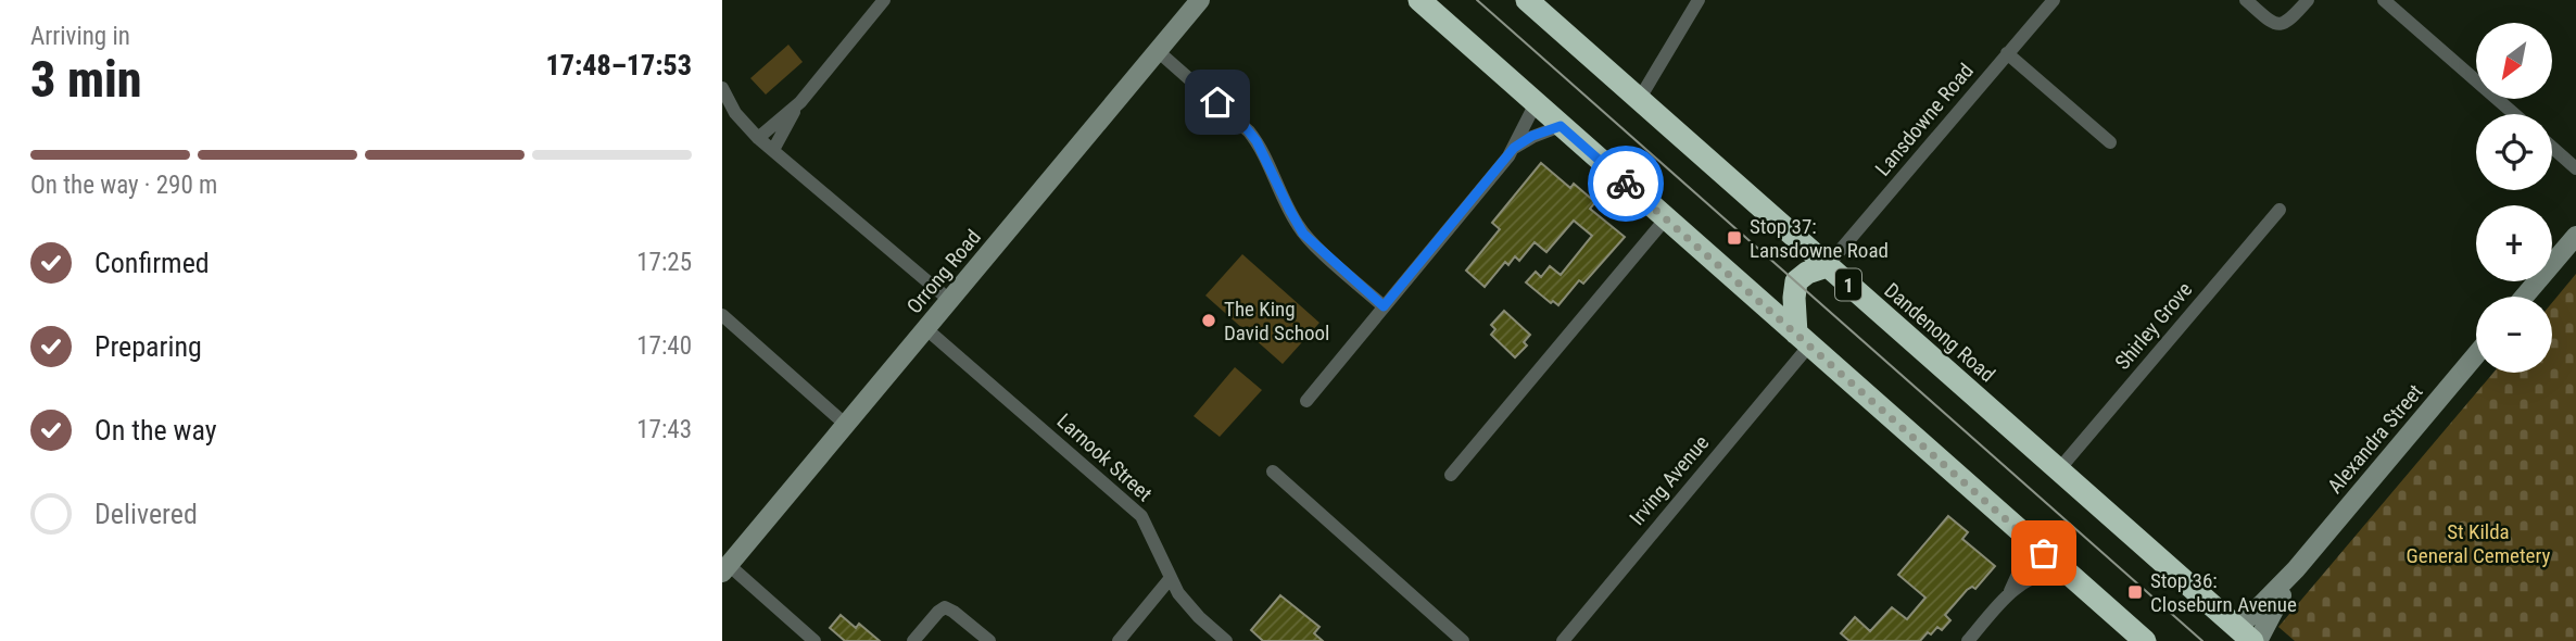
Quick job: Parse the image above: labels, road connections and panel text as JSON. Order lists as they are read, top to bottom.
{
  "streets": {
    "highway": ["1", "Dandenong Road"],
    "main road": ["Orrong Road", "Alexandra Street"],
    "street": [
      "Lansdowne Road",
      "Shirley Grove",
      "Larnook Street",
      "Irving Avenue"
    ]
  },
  "crossings": [
    ["Lansdowne Road", "Dandenong Road"],
    ["Orrong Road", "Larnook Street"],
    ["Shirley Grove", "Dandenong Road"],
    ["Dandenong Road", "Alexandra Street"]
  ],
  "parks": ["St Kilda General Cemetery"],
  "places": {
    "transit": ["Stop 37: Lansdowne Road", "Stop 36: Closeburn Avenue"],
    "other": ["The King David School"]
  },
  "north": "bottom left",
  "page": {
    "heading": ["3 min", "Arriving in", "17:48–17:53"],
    "map_buttons": ["+", "−"],
    "bar": "On the way · 290 m",
    "list": [
      ["Confirmed", "17:25"],
      ["Preparing", "17:40"],
      ["On the way", "17:43"],
      "Delivered"
    ]
  }
}
